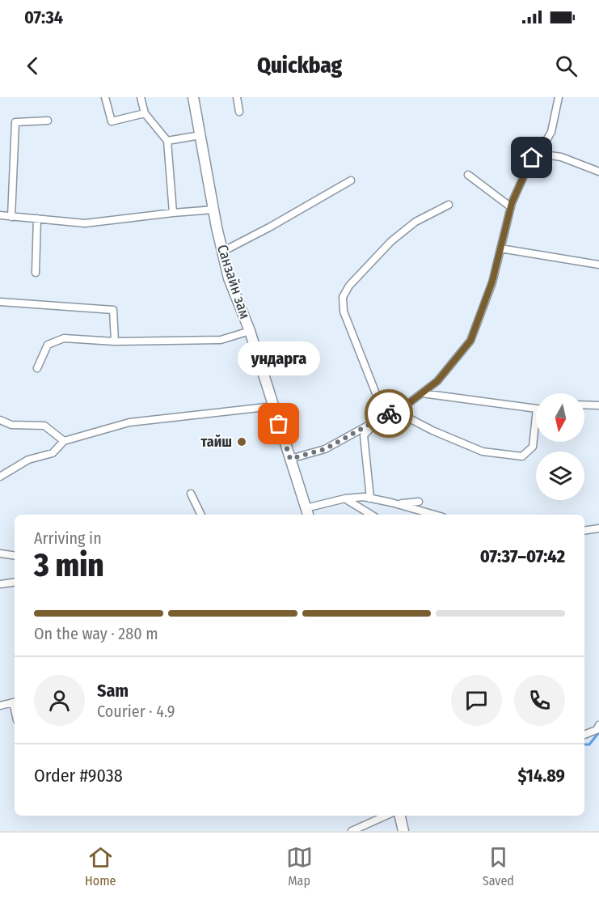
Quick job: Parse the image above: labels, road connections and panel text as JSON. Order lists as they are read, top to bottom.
{
  "streets": {
    "main road": ["Санзайн зам"]
  },
  "places": ["ундарга", "тайш"],
  "north": "bottom",
  "page": {
    "status": "07:34",
    "header": "Quickbag",
    "bubble": "ундарга",
    "heading": ["3 min", "Arriving in", "07:37–07:42"],
    "panel": [
      "Sam",
      "Courier · 4.9",
      "Order #9038",
      "$14.89"
    ],
    "bar": "On the way · 280 m",
    "tabs": ["Home", "Map", "Saved"]
  }
}
